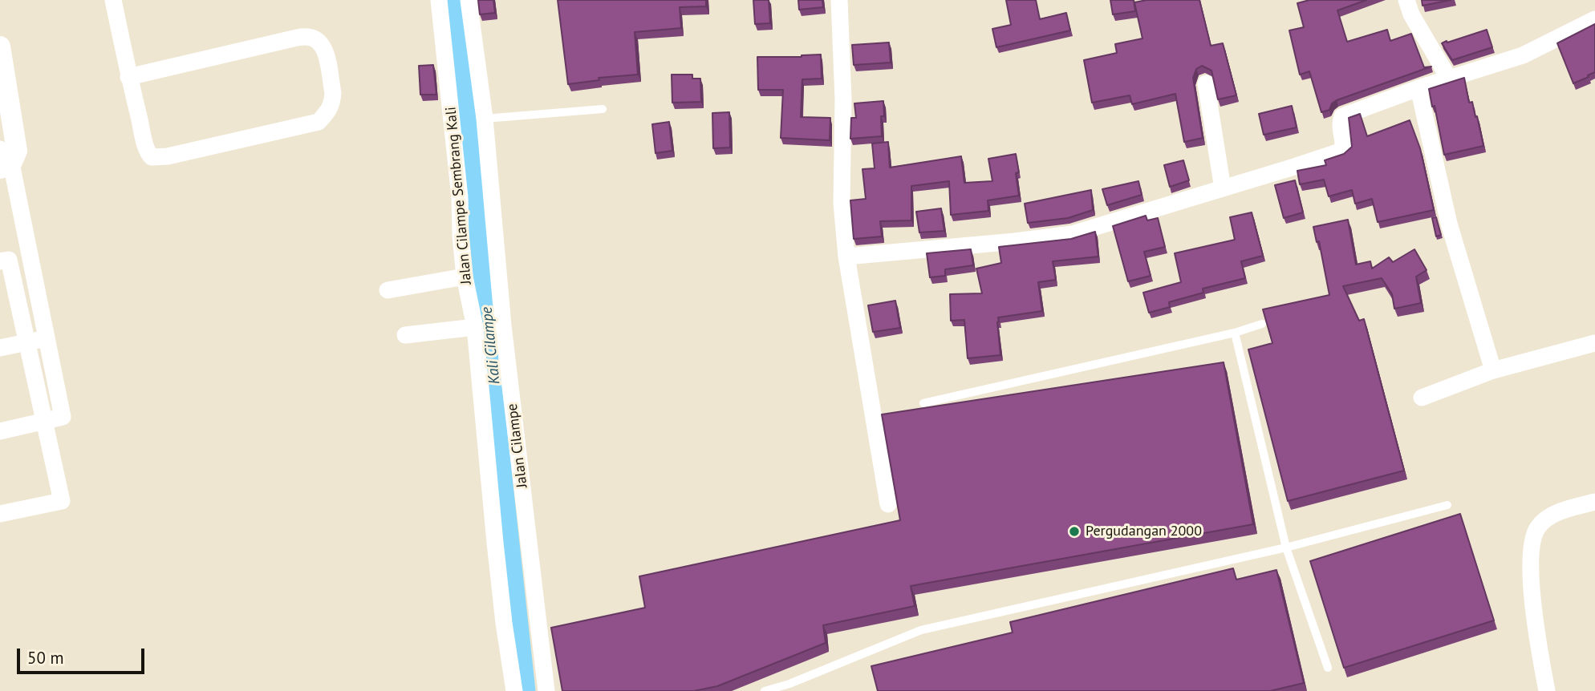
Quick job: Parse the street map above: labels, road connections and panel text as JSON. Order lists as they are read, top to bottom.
{
  "streets": {
    "street": ["Jalan Cilampe Sembrang Kali", "Jalan Cilampe"]
  },
  "water": ["Kali Cilampe"],
  "places": ["Pergudangan 2000"],
  "scale_bar": "50 m"
}
